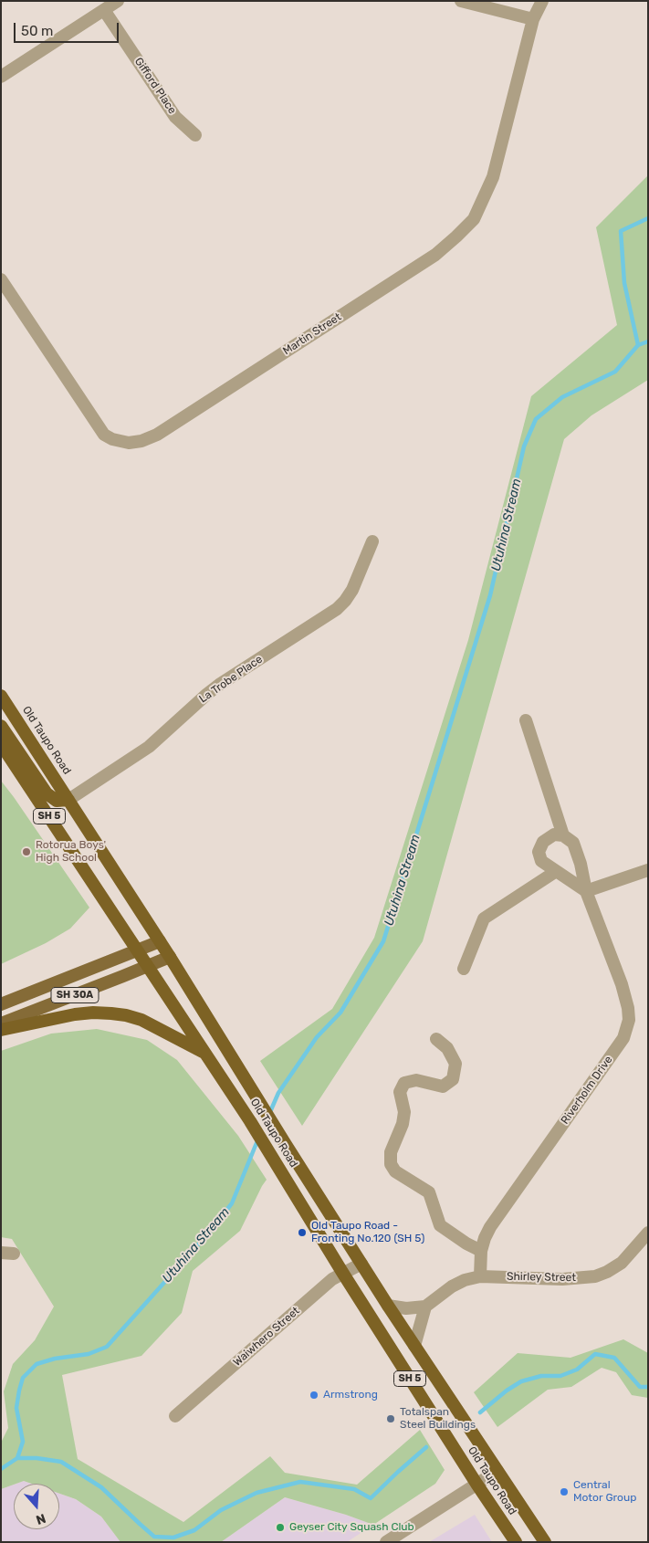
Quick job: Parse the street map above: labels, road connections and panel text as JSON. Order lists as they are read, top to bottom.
{
  "streets": {
    "highway": ["Old Taupo Road", "SH 5"],
    "main road": ["SH 30A"],
    "street": [
      "Gifford Place",
      "Martin Street",
      "La Trobe Place",
      "Riverholm Drive",
      "Shirley Street",
      "Waiwhero Street"
    ]
  },
  "crossings": [
    ["La Trobe Place", "Old Taupo Road"],
    ["La Trobe Place", "SH 5"],
    ["Old Taupo Road", "SH 5"],
    ["Old Taupo Road", "SH 30A"],
    ["Old Taupo Road", "Waiwhero Street"],
    ["Riverholm Drive", "Shirley Street"]
  ],
  "water": ["Utuhina Stream"],
  "places": [
    "Rotorua Boys' High School",
    "Old Taupo Road - Fronting No.120 (SH 5)",
    "Armstrong",
    "Totalspan Steel Buildings",
    "Central Motor Group",
    "Geyser City Squash Club"
  ],
  "scale_bar": "50 m",
  "north": "bottom"
}
